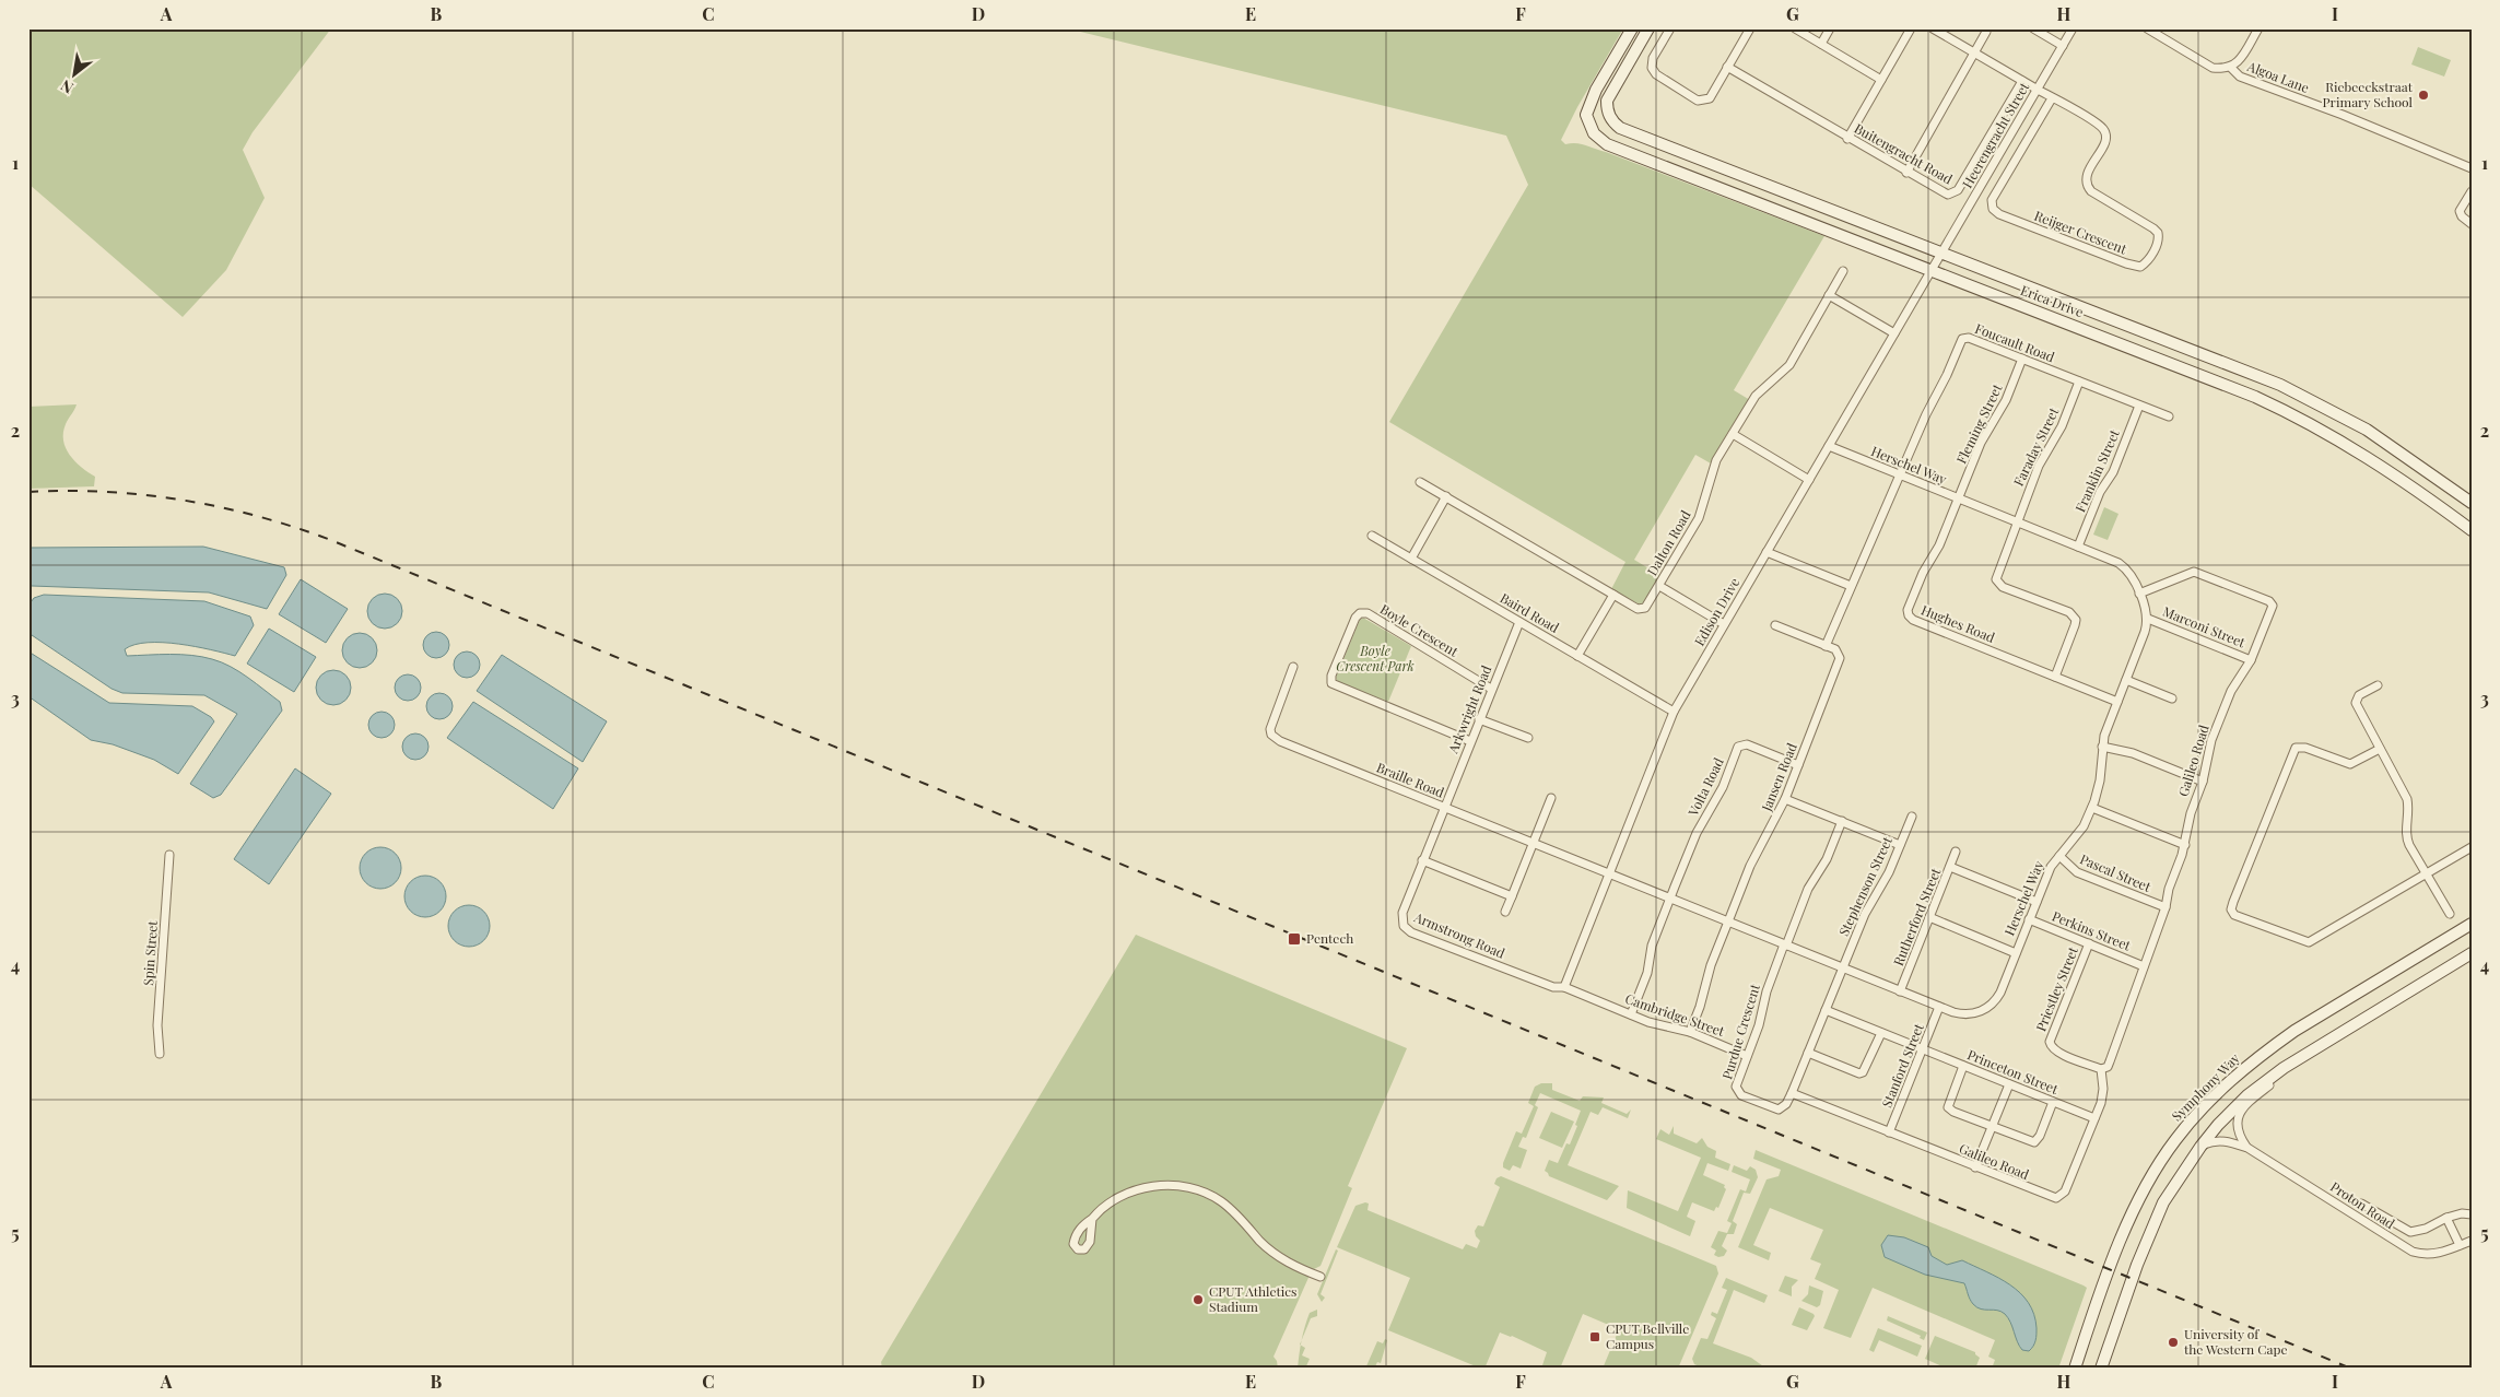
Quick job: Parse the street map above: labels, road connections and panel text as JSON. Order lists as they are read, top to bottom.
{
  "streets": {
    "main road": ["Erica Drive", "Symphony Way"],
    "street": [
      "Algoa Lane",
      "Heerengracht Street",
      "Buitengracht Road",
      "Reijger Crescent",
      "Foucault Road",
      "Fleming Street",
      "Faraday Street",
      "Herschel Way",
      "Franklin Street",
      "Dalton Road",
      "Edison Drive",
      "Baird Road",
      "Hughes Road",
      "Marconi Street",
      "Boyle Crescent",
      "Arkwright Road",
      "Galileo Road",
      "Jansen Road",
      "Braille Road",
      "Volta Road",
      "Pascal Street",
      "Stephenson Street",
      "Rutherford Street",
      "Perkins Street",
      "Armstrong Road",
      "Spin Street",
      "Priestley Street",
      "Cambridge Street",
      "Purdue Crescent",
      "Stanford Street",
      "Princeton Street",
      "Proton Road"
    ]
  },
  "crossings": [
    ["Heerengracht Street", "Erica Drive"],
    ["Heerengracht Street", "Edison Drive"],
    ["Erica Drive", "Edison Drive"],
    ["Foucault Road", "Fleming Street"],
    ["Foucault Road", "Faraday Street"],
    ["Foucault Road", "Herschel Way"],
    ["Foucault Road", "Franklin Street"],
    ["Fleming Street", "Herschel Way"],
    ["Fleming Street", "Hughes Road"],
    ["Faraday Street", "Herschel Way"],
    ["Faraday Street", "Hughes Road"],
    ["Herschel Way", "Franklin Street"],
    ["Herschel Way", "Edison Drive"],
    ["Herschel Way", "Hughes Road"],
    ["Herschel Way", "Marconi Street"],
    ["Herschel Way", "Galileo Road"],
    ["Herschel Way", "Jansen Road"],
    ["Herschel Way", "Braille Road"],
    ["Herschel Way", "Volta Road"],
    ["Herschel Way", "Pascal Street"],
    ["Herschel Way", "Stephenson Street"],
    ["Herschel Way", "Rutherford Street"],
    ["Herschel Way", "Perkins Street"],
    ["Herschel Way", "Purdue Crescent"],
    ["Herschel Way", "Stanford Street"],
    ["Edison Drive", "Baird Road"],
    ["Edison Drive", "Braille Road"],
    ["Edison Drive", "Armstrong Road"],
    ["Edison Drive", "Cambridge Street"],
    ["Baird Road", "Arkwright Road"],
    ["Marconi Street", "Galileo Road"],
    ["Boyle Crescent", "Arkwright Road"],
    ["Arkwright Road", "Braille Road"],
    ["Arkwright Road", "Armstrong Road"],
    ["Galileo Road", "Pascal Street"],
    ["Galileo Road", "Perkins Street"],
    ["Galileo Road", "Priestley Street"],
    ["Galileo Road", "Purdue Crescent"],
    ["Galileo Road", "Stanford Street"],
    ["Galileo Road", "Princeton Street"],
    ["Jansen Road", "Volta Road"],
    ["Jansen Road", "Cambridge Street"],
    ["Braille Road", "Armstrong Road"],
    ["Volta Road", "Cambridge Street"],
    ["Perkins Street", "Priestley Street"],
    ["Armstrong Road", "Cambridge Street"],
    ["Cambridge Street", "Purdue Crescent"],
    ["Stanford Street", "Princeton Street"]
  ],
  "parks": ["Boyle Crescent Park"],
  "places": {
    "other": ["Riebeeckstraat Primary School", "CPUT Athletics Stadium", "University of the Western Cape"],
    "transit": ["Pentech", "CPUT Bellville Campus"]
  },
  "north": "bottom left",
  "grid": {
    "columns": [
      "A",
      "B",
      "C",
      "D",
      "E",
      "F",
      "G",
      "H",
      "I"
    ],
    "rows": [
      "1",
      "2",
      "3",
      "4",
      "5"
    ]
  }
}
